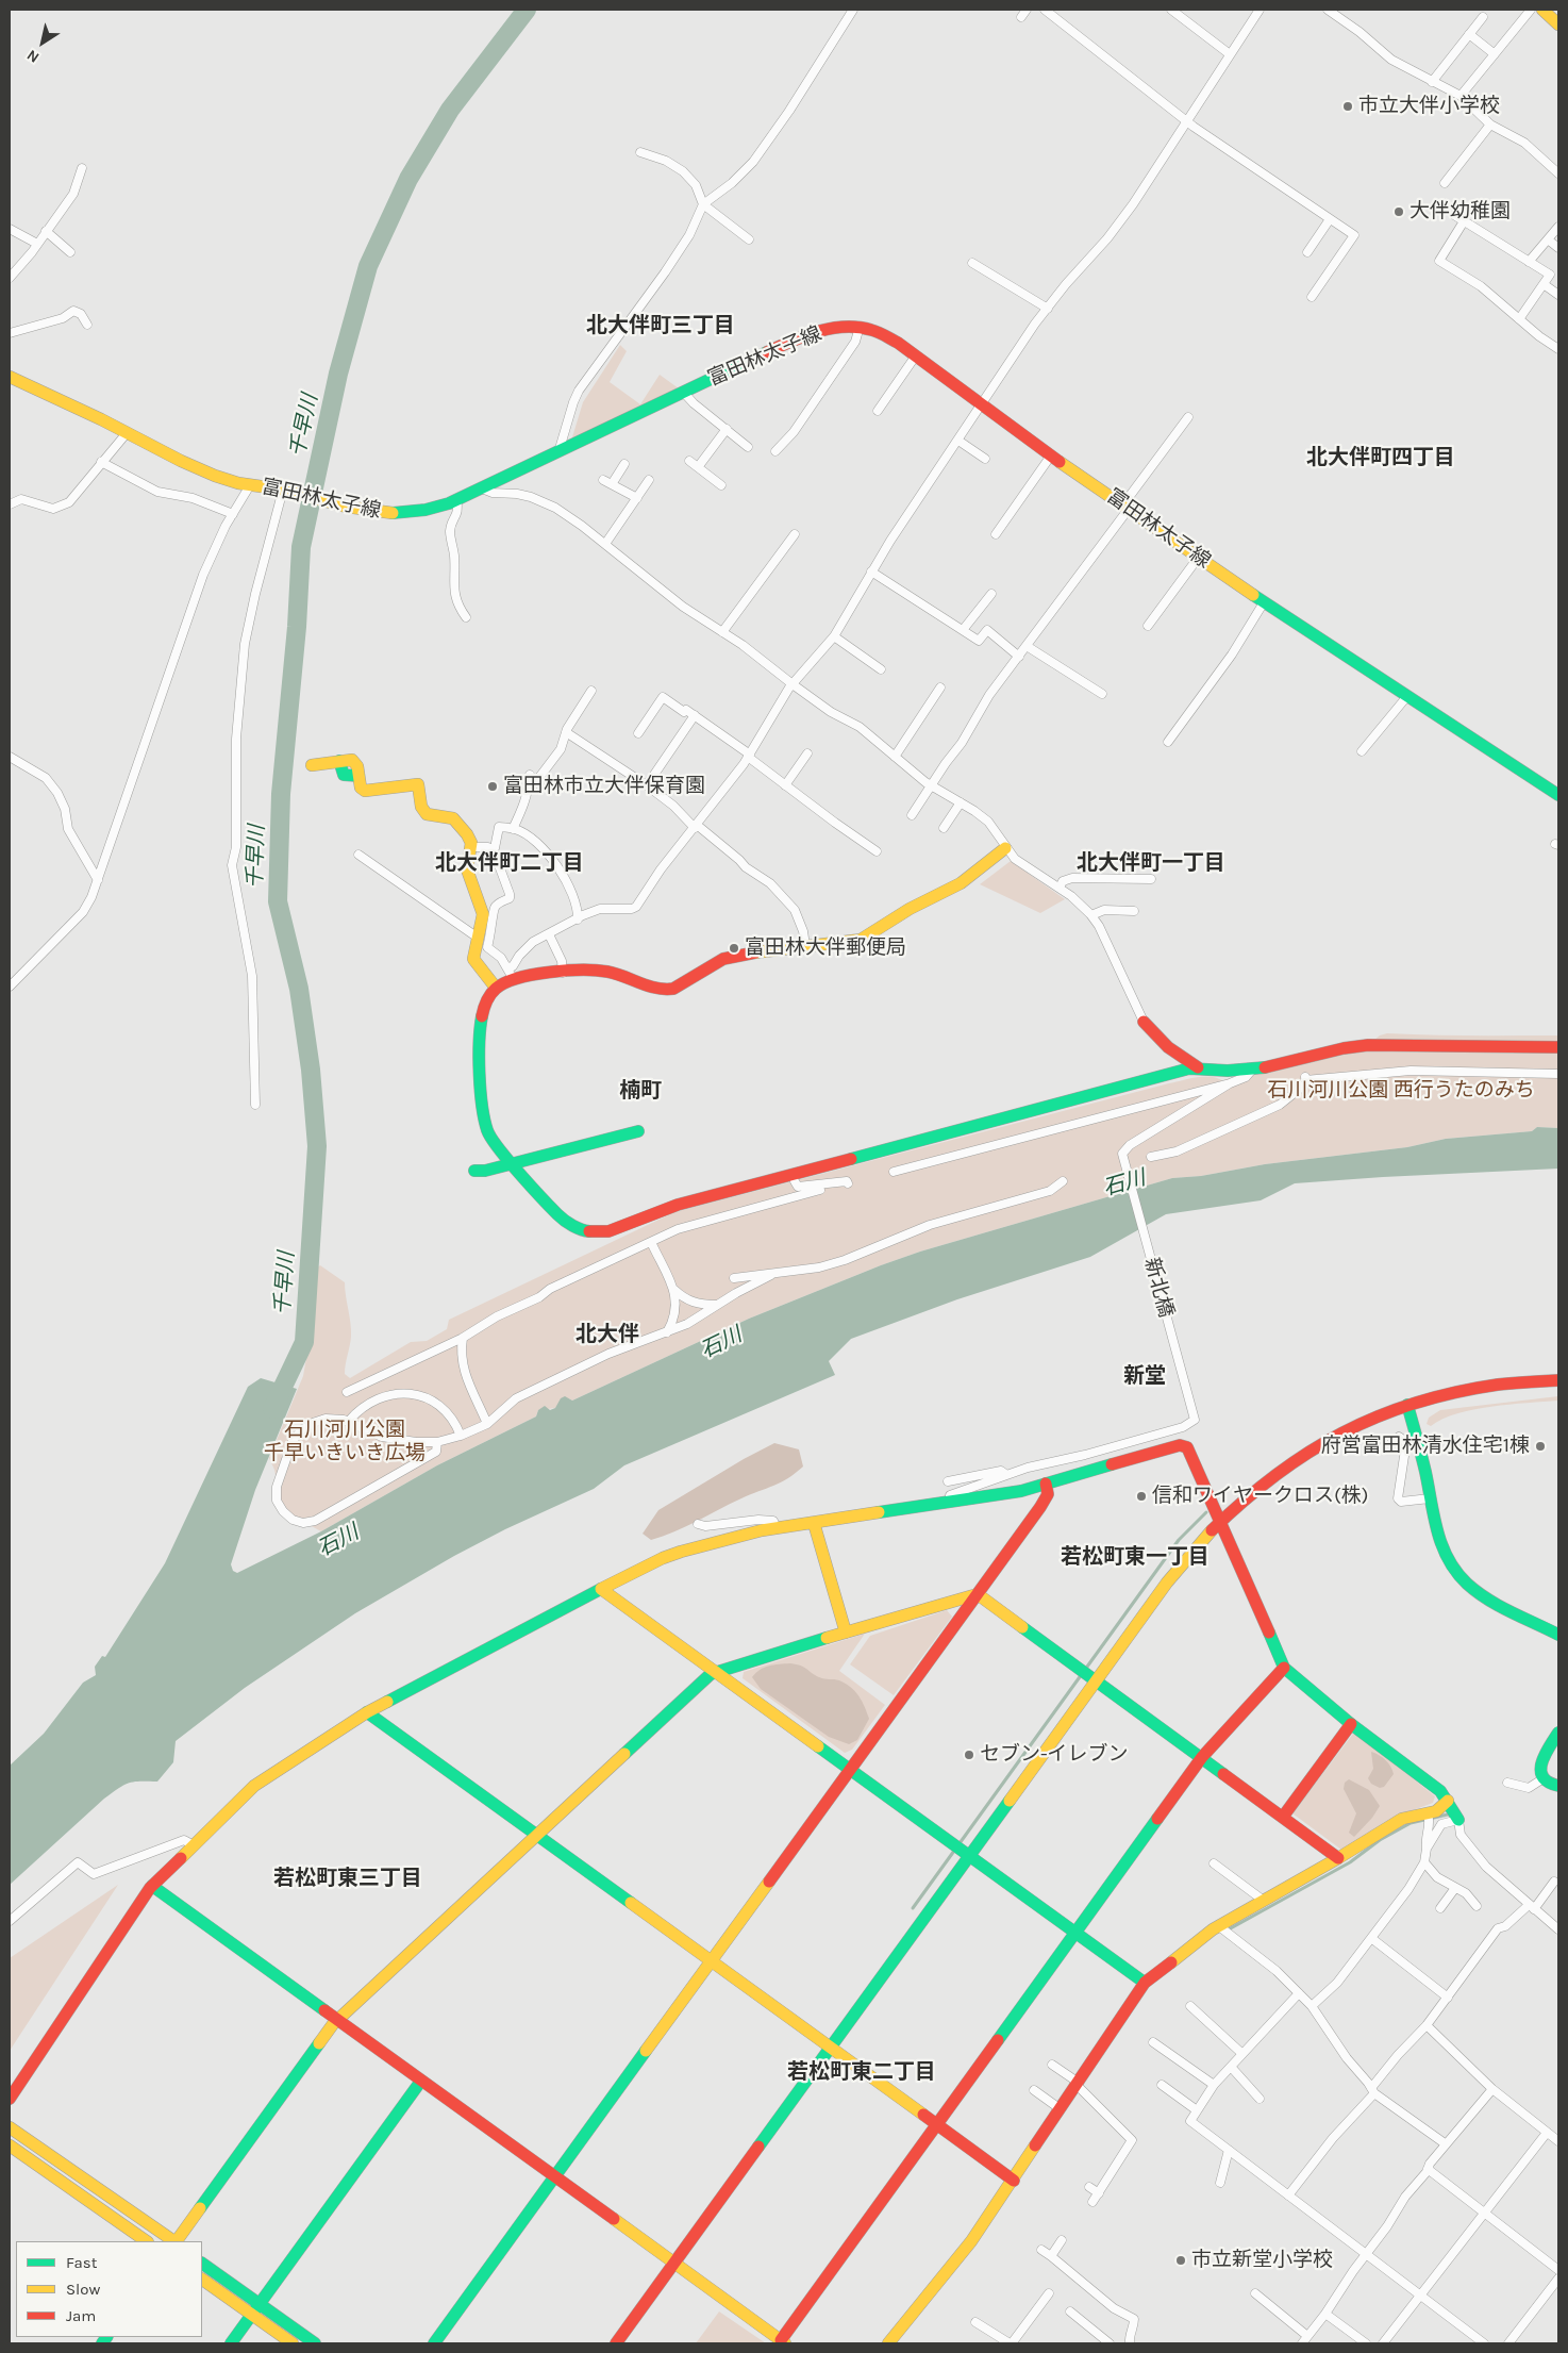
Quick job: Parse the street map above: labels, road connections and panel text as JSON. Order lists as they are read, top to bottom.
{
  "streets": {
    "street": ["富田林太子線", "新北橋"]
  },
  "districts": [
    "北大伴町三丁目",
    "北大伴町四丁目",
    "北大伴町二丁目",
    "北大伴町一丁目",
    "楠町",
    "北大伴",
    "新堂",
    "若松町東一丁目",
    "若松町東三丁目",
    "若松町東二丁目"
  ],
  "water": ["千早川", "石川"],
  "parks": ["石川河川公園 西行うたのみち", "石川河川公園 千早いきいき広場"],
  "places": [
    "市立大伴小学校",
    "大伴幼稚園",
    "富田林市立大伴保育園",
    "富田林大伴郵便局",
    "府営富田林清水住宅1棟",
    "信和ワイヤークロス(株)",
    "セブン-イレブン",
    "市立新堂小学校"
  ],
  "legend": ["Fast", "Slow", "Jam"],
  "north": "bottom left"
}
